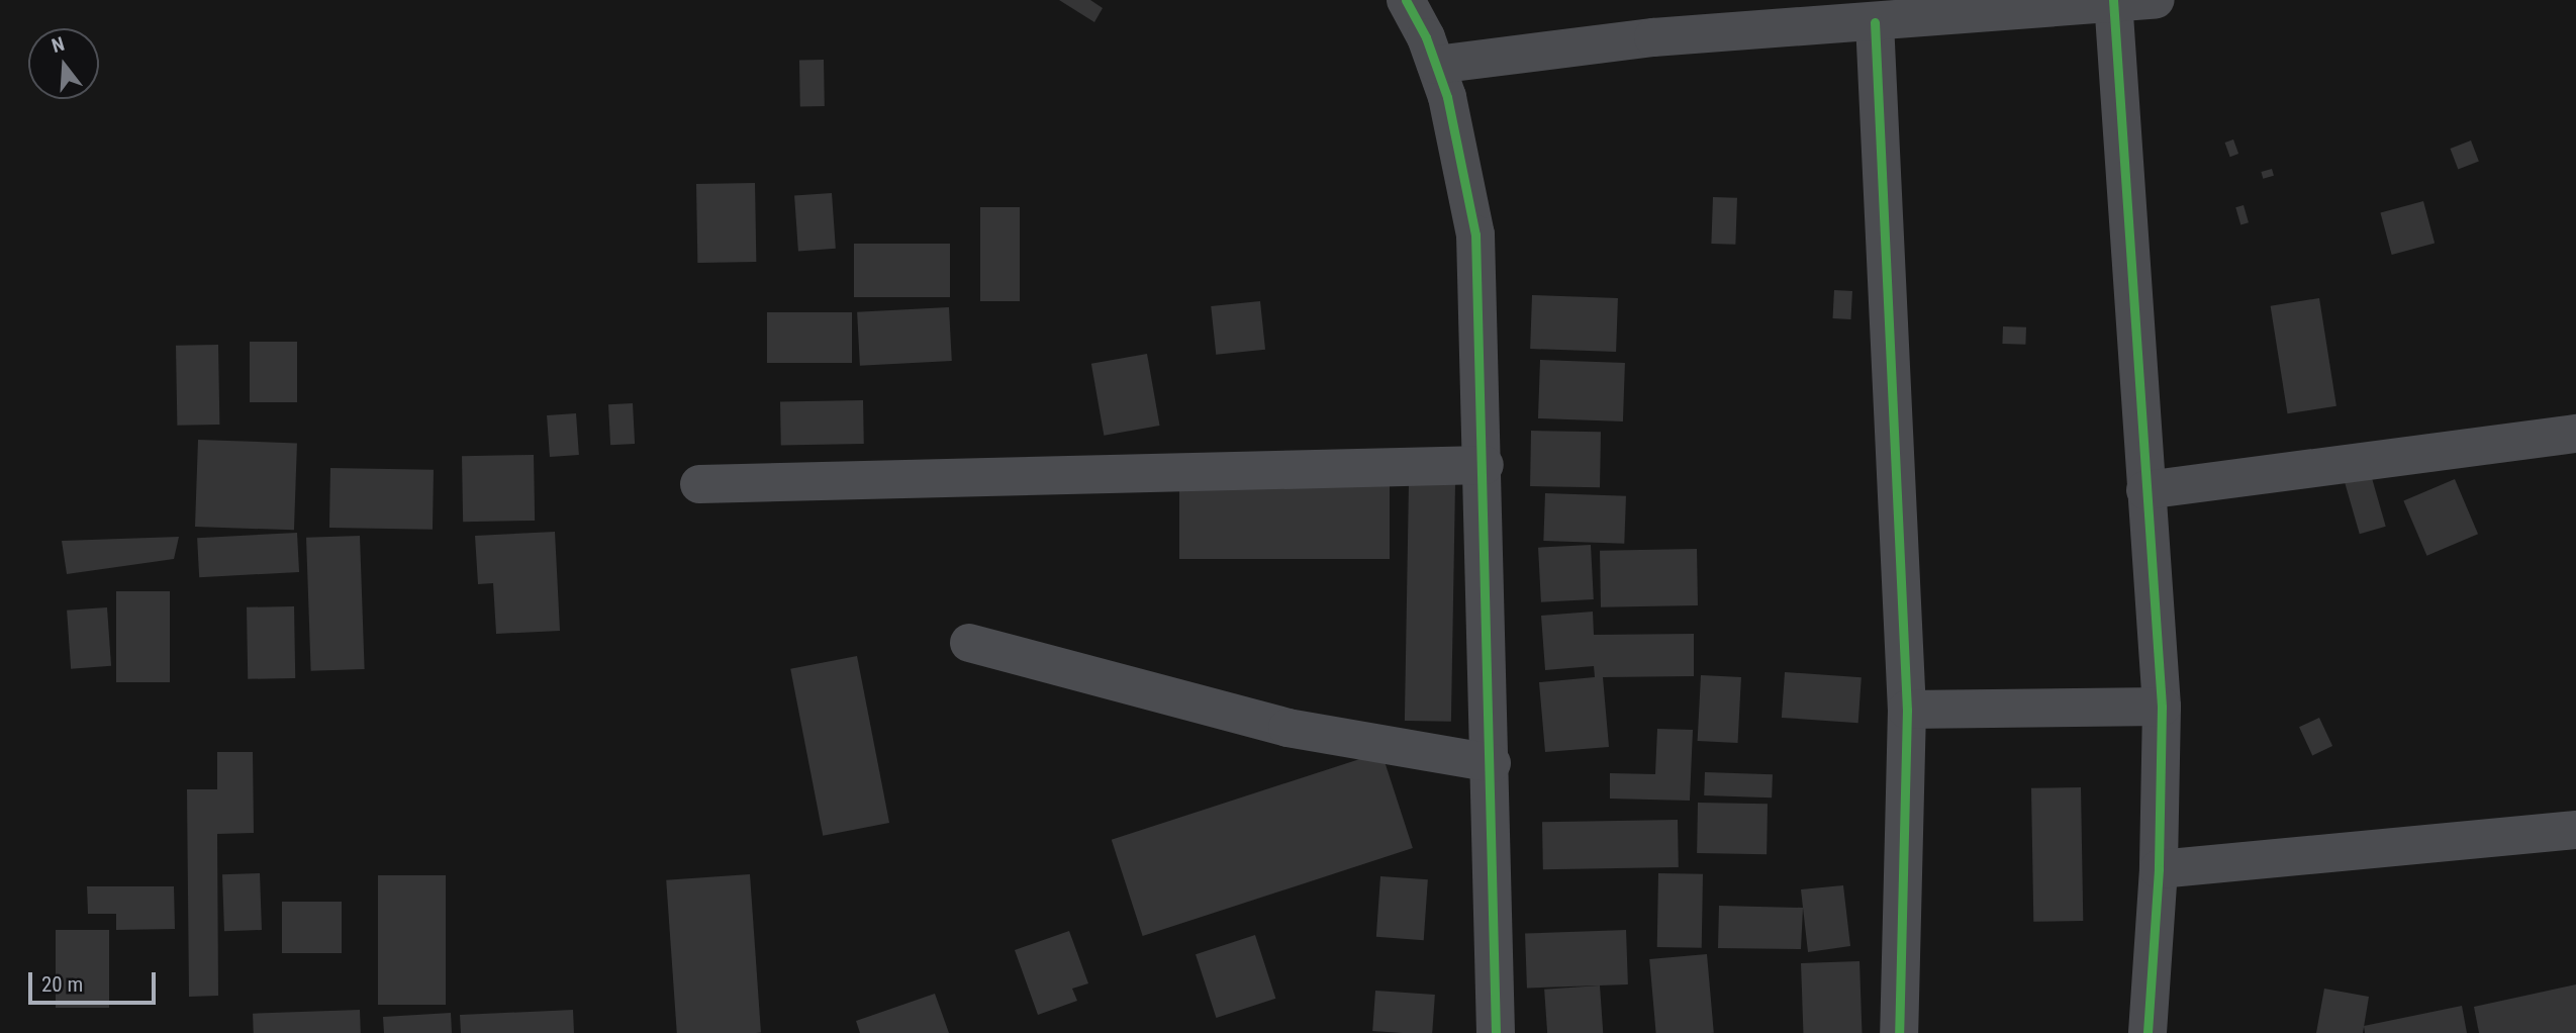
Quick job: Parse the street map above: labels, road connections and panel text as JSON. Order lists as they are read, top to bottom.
{
  "scale_bar": "20 m",
  "north": "top"
}
